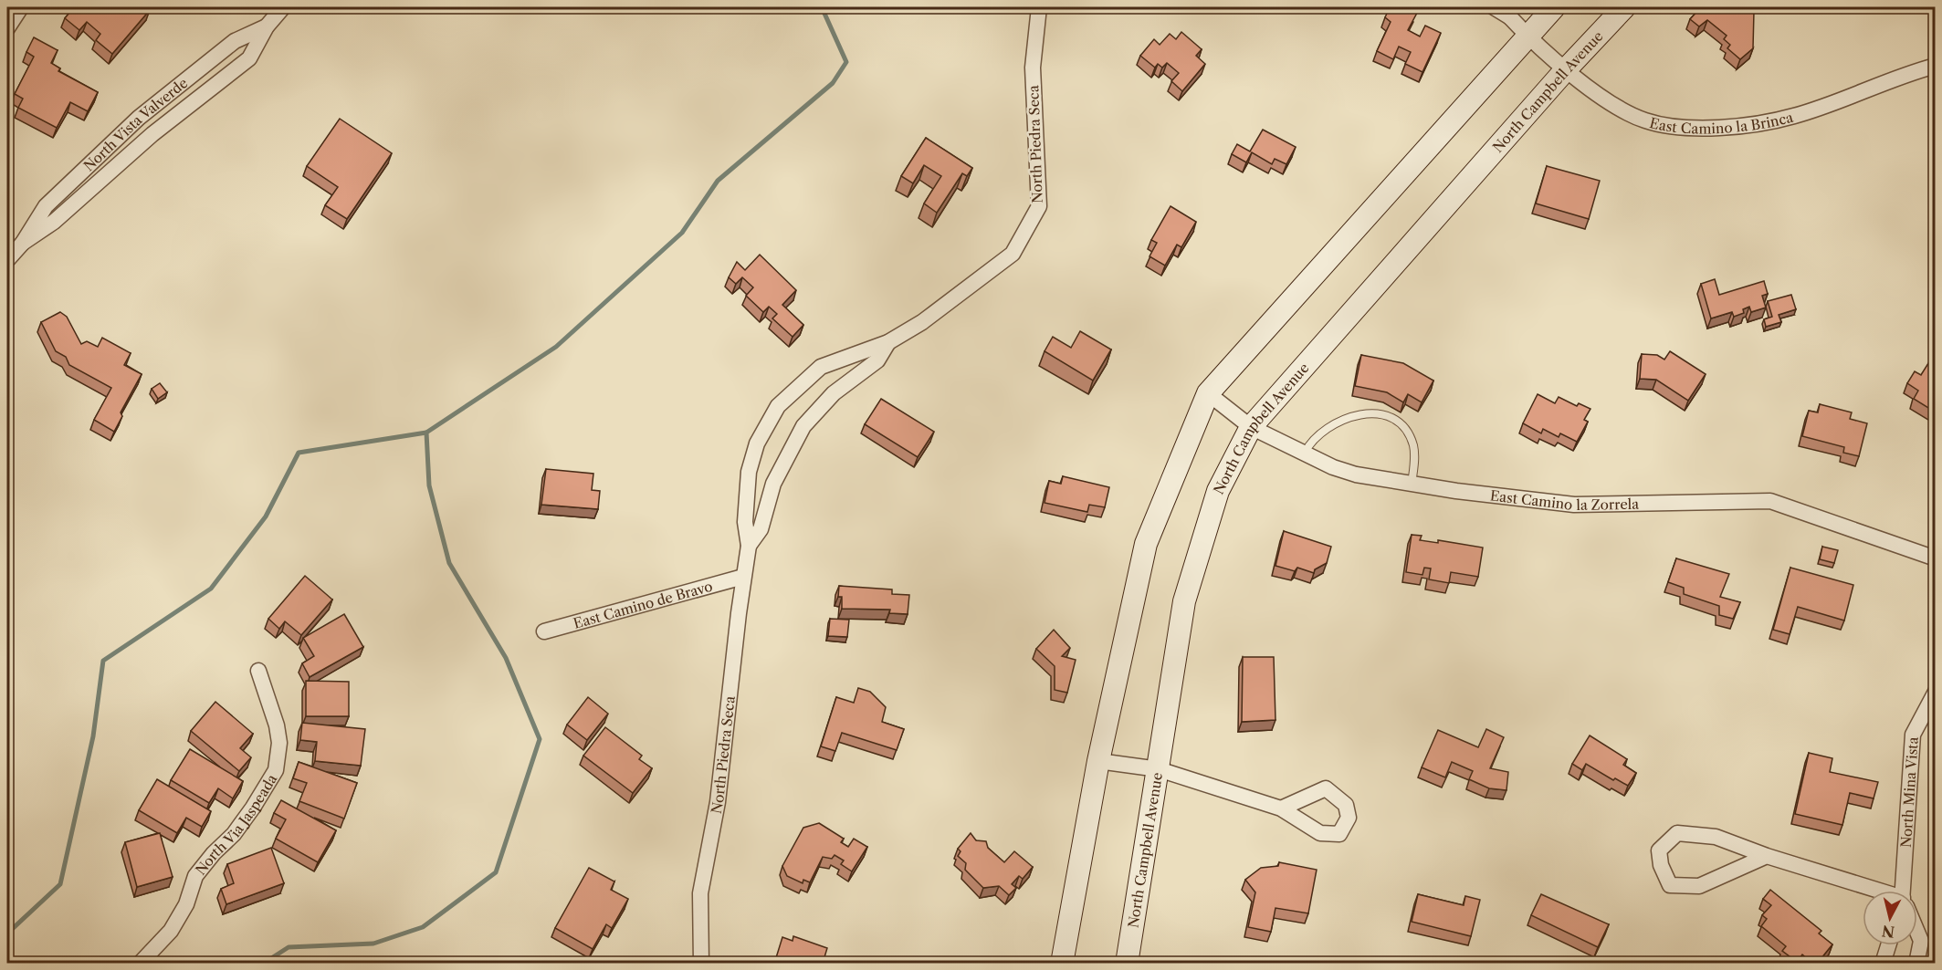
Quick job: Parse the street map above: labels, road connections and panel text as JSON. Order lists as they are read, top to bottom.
{
  "streets": {
    "main road": ["North Campbell Avenue"],
    "street": [
      "East Camino la Brinca",
      "North Vista Valverde",
      "North Piedra Seca",
      "East Camino la Zorrela",
      "East Camino de Bravo",
      "North Mina Vista",
      "North Via Jaspeada"
    ]
  },
  "crossings": [
    ["North Campbell Avenue", "East Camino la Brinca"],
    ["North Campbell Avenue", "East Camino la Zorrela"],
    ["North Piedra Seca", "East Camino de Bravo"]
  ],
  "north": "bottom"
}
